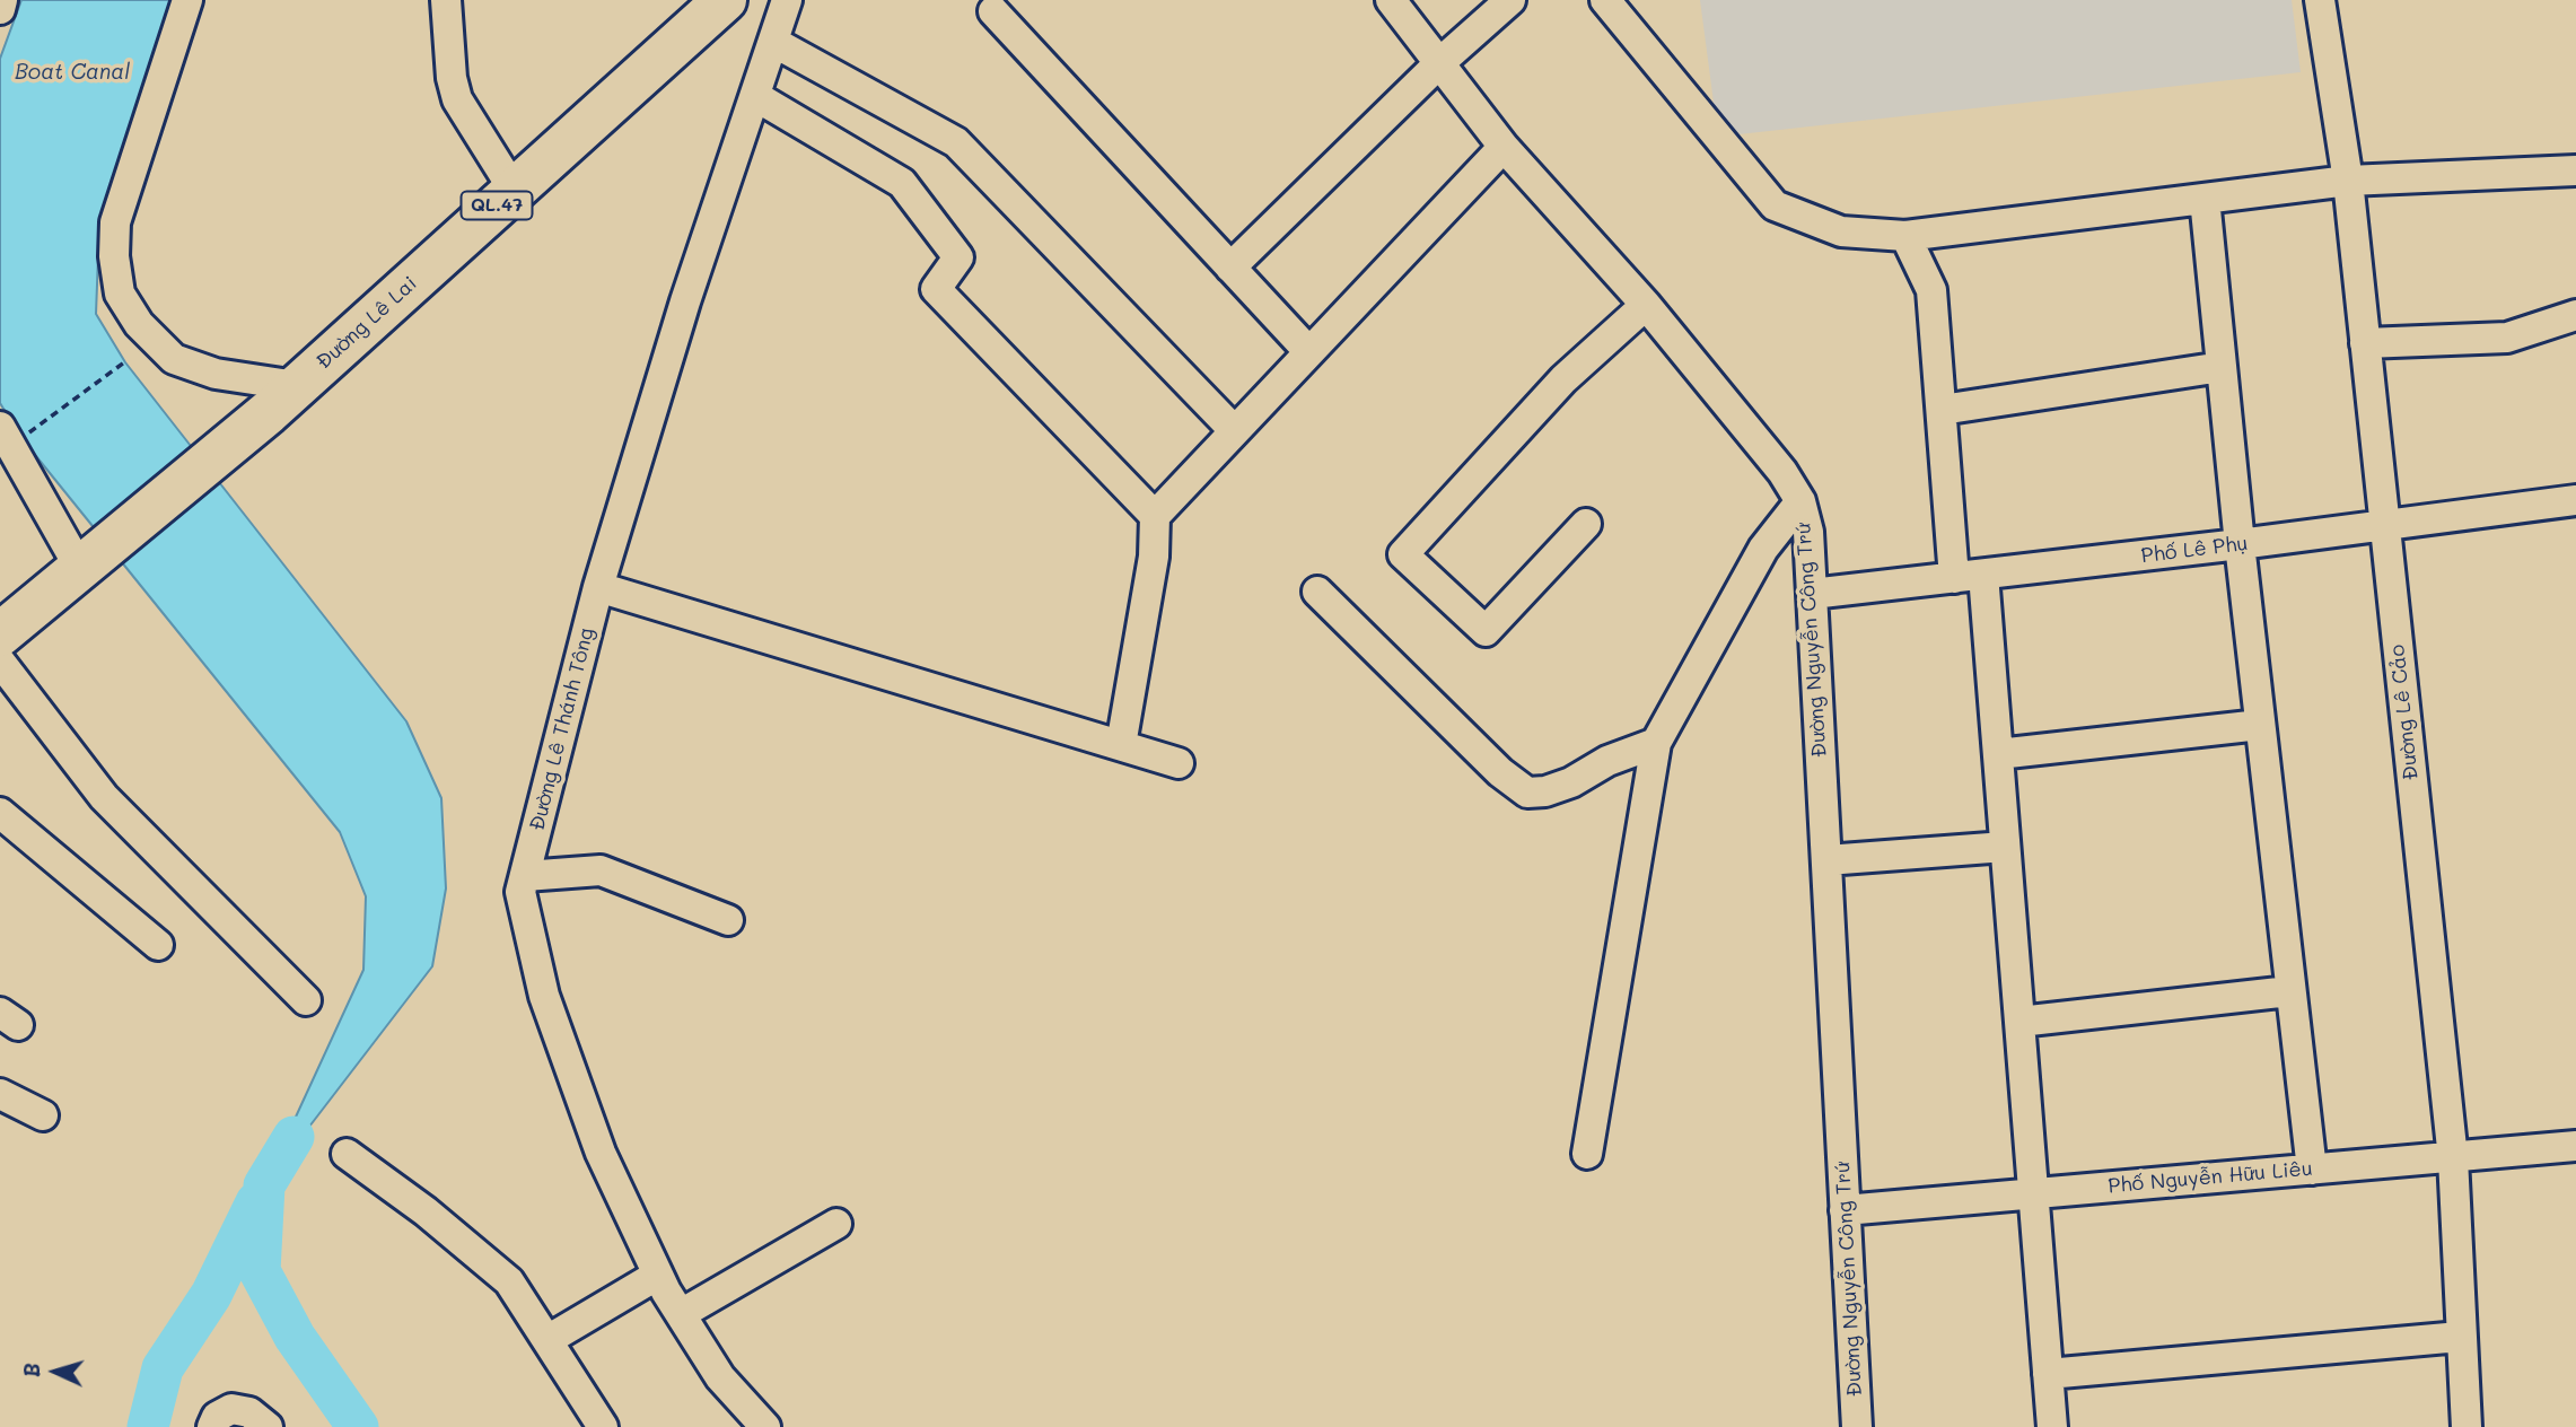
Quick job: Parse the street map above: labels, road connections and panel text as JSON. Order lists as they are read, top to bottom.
{
  "streets": {
    "highway": ["QL.47", "Đường Lê Lai"],
    "street": [
      "Phố Lê Phụ",
      "Đường Nguyễn Công Trứ",
      "Đường Lê Cảo",
      "Đường Lê Thánh Tông",
      "Phố Nguyễn Hữu Liêu"
    ]
  },
  "crossings": [
    ["Phố Lê Phụ", "Đường Nguyễn Công Trứ"],
    ["Phố Lê Phụ", "Đường Lê Cảo"],
    ["Đường Nguyễn Công Trứ", "Phố Nguyễn Hữu Liêu"],
    ["Đường Lê Cảo", "Phố Nguyễn Hữu Liêu"]
  ],
  "water": ["Boat Canal"],
  "north": "left"
}
